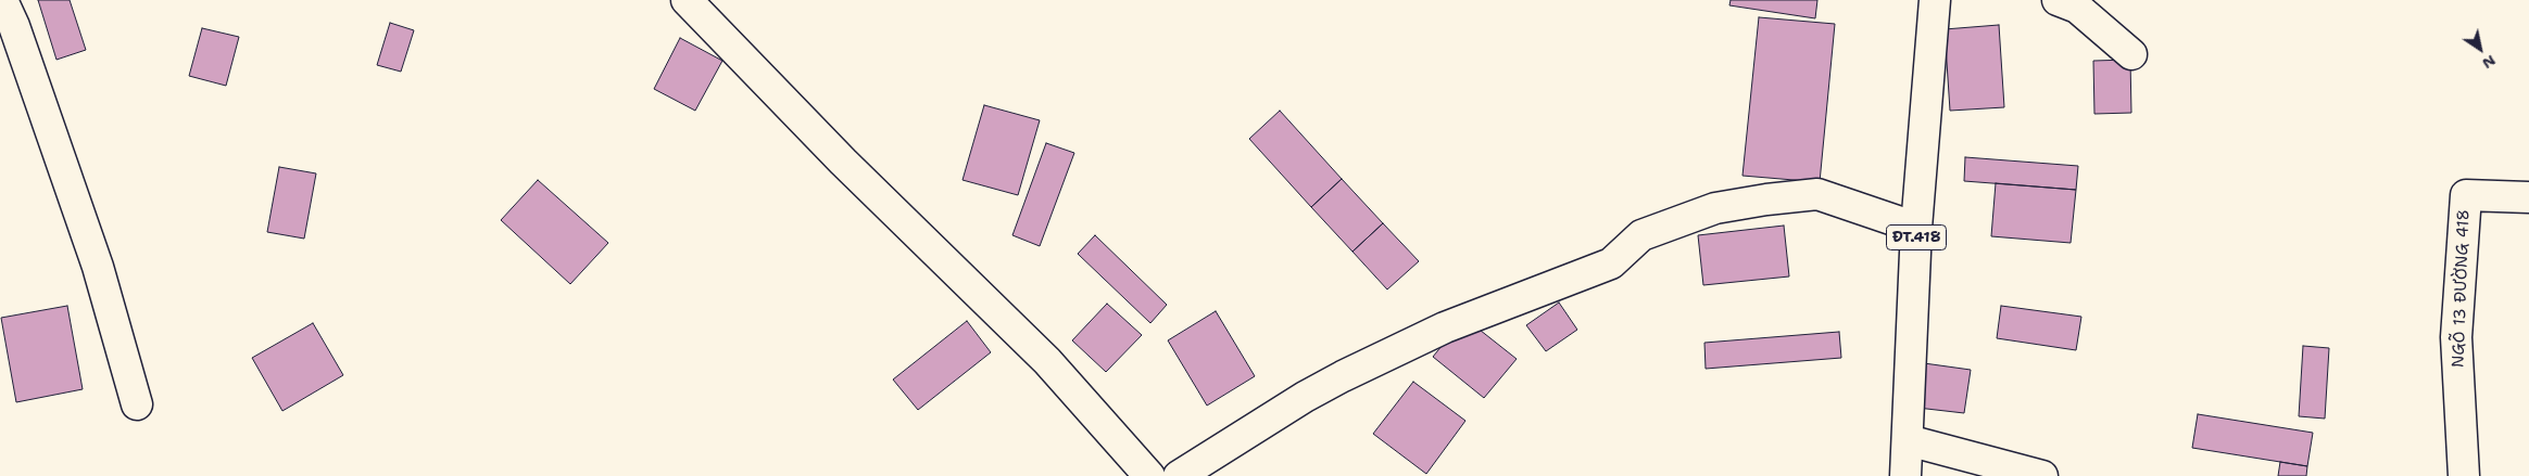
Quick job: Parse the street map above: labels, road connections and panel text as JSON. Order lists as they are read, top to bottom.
{
  "streets": {
    "street": ["ĐT.418", "NGÕ 13 ĐƯỜNG 418"]
  },
  "north": "bottom right"
}
